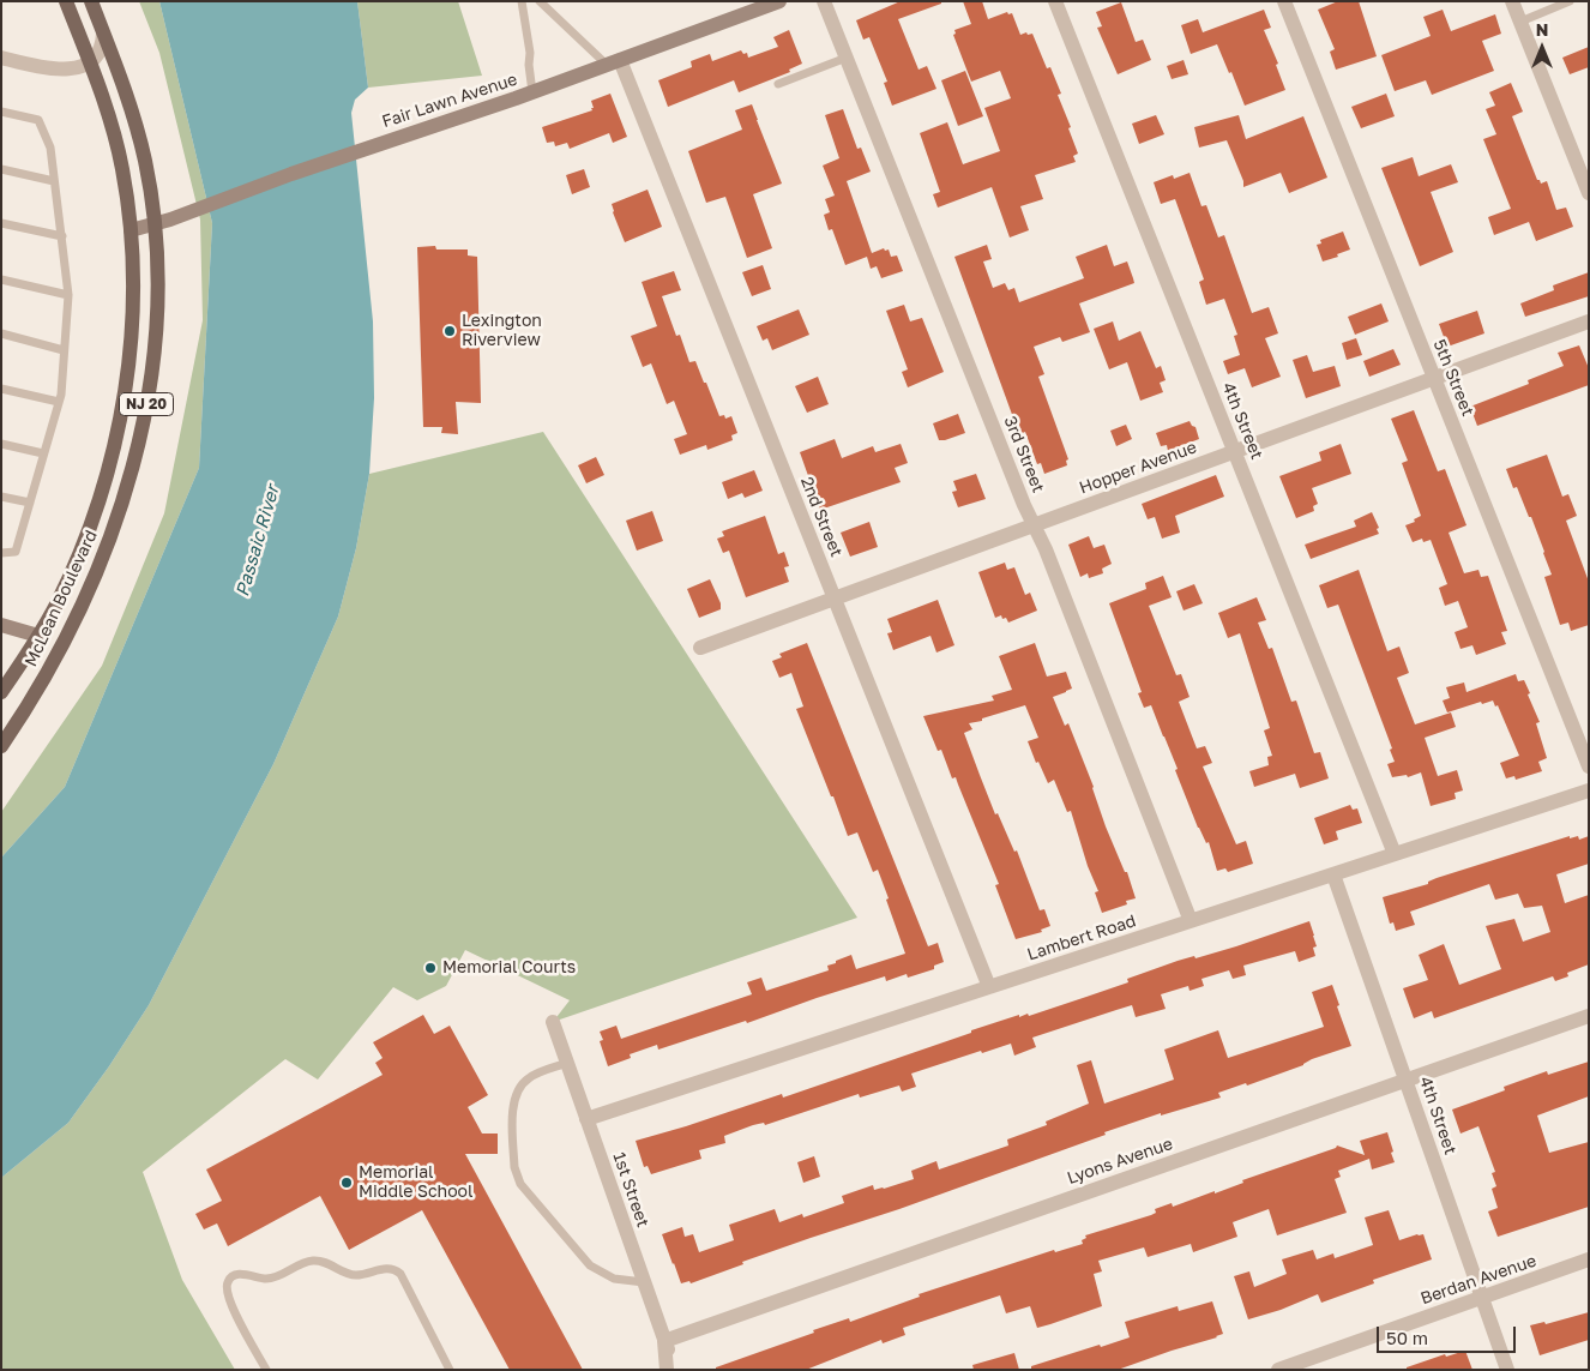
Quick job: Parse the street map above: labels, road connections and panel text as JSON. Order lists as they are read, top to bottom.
{
  "streets": {
    "main road": ["Fair Lawn Avenue", "NJ 20", "McLean Boulevard"],
    "street": [
      "5th Street",
      "4th Street",
      "3rd Street",
      "Hopper Avenue",
      "2nd Street",
      "Lambert Road",
      "Lyons Avenue",
      "1st Street",
      "Berdan Avenue"
    ]
  },
  "crossings": [
    ["Fair Lawn Avenue", "2nd Street"],
    ["Fair Lawn Avenue", "McLean Boulevard"],
    ["5th Street", "Hopper Avenue"],
    ["4th Street", "Hopper Avenue"],
    ["4th Street", "Lambert Road"],
    ["4th Street", "Lyons Avenue"],
    ["4th Street", "Berdan Avenue"],
    ["3rd Street", "Hopper Avenue"],
    ["3rd Street", "Lambert Road"],
    ["Hopper Avenue", "2nd Street"],
    ["2nd Street", "Lambert Road"],
    ["Lambert Road", "1st Street"],
    ["Lyons Avenue", "1st Street"]
  ],
  "water": ["Passaic River"],
  "places": ["Lexington Riverview", "Memorial Courts", "Memorial Middle School"],
  "scale_bar": "50 m",
  "north": "top"
}
